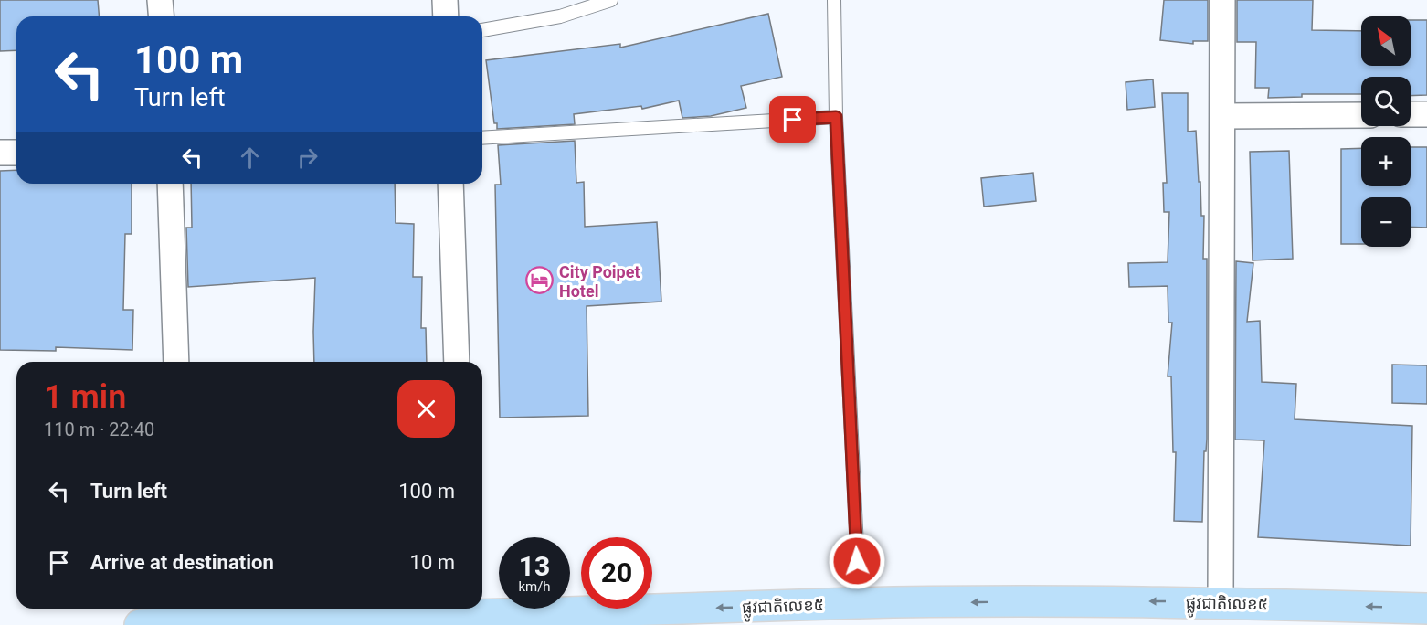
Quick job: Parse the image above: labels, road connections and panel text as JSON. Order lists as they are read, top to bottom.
{
  "streets": {
    "highway": ["ផ្លូវជាតិលេខ៥"]
  },
  "one_way": ["ផ្លូវជាតិលេខ៥"],
  "places": {
    "hotel": ["City Poipet Hotel"]
  },
  "north": "top left",
  "page": {
    "map_buttons": ["+", "−"],
    "turn": ["100 m", "Turn left"],
    "heading": ["1 min", "110 m · 22:40"],
    "list": [
      {
        "name": "Turn left",
        "value": "100 m"
      },
      {
        "name": "Arrive at destination",
        "value": "10 m"
      }
    ],
    "speed": "13 km/h",
    "limit": "20"
  }
}
